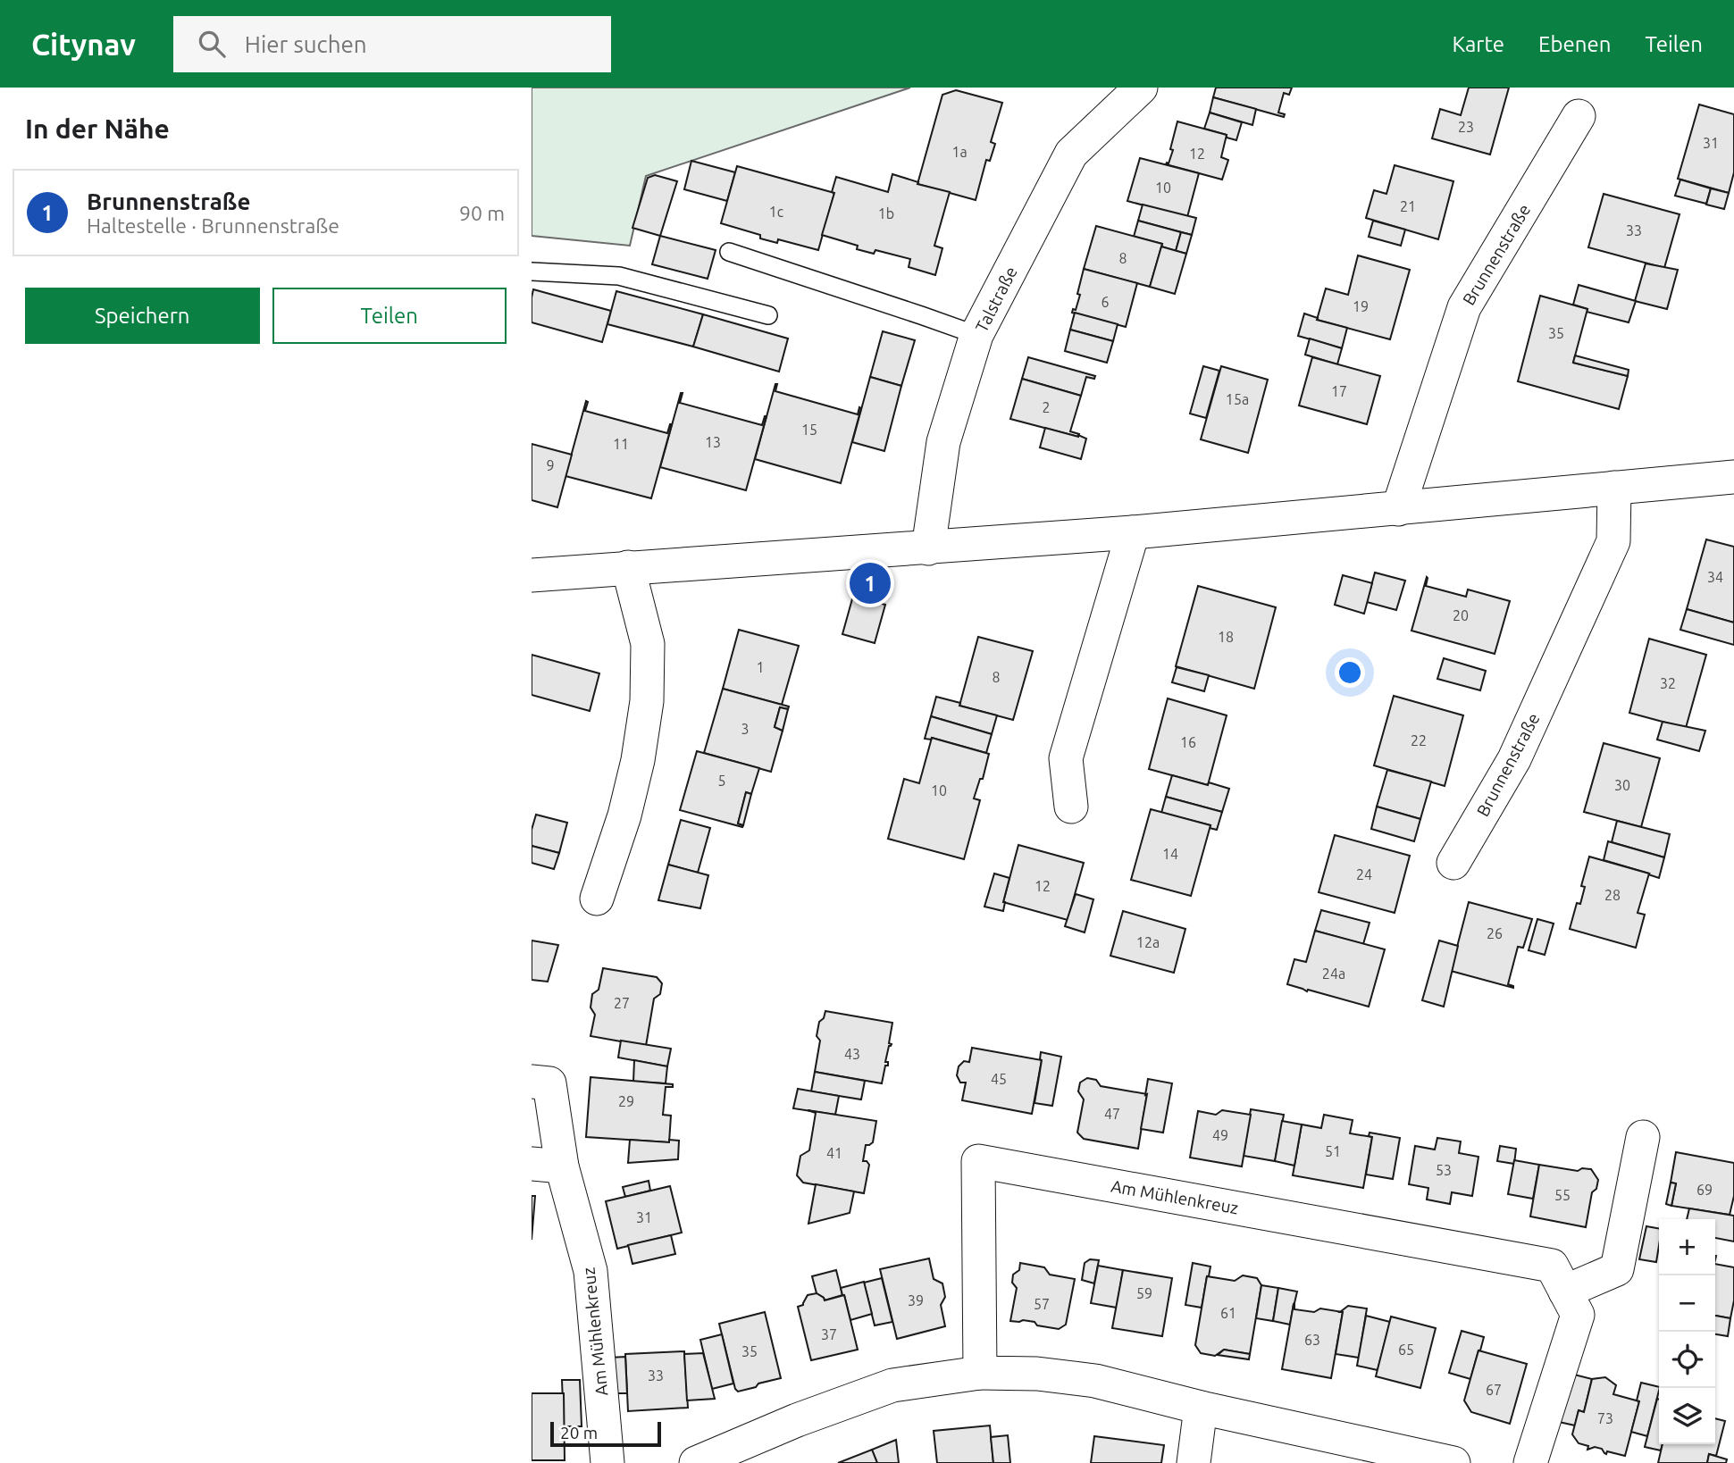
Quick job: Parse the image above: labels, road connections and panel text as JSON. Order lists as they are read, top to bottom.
{
  "streets": {
    "street": ["Brunnenstraße", "Talstraße", "Am Mühlenkreuz"]
  },
  "house_numbers": [
    "23",
    "31",
    "1a",
    "12",
    "10",
    "21",
    "1c",
    "1b",
    "33",
    "8",
    "6",
    "19",
    "35",
    "17",
    "15a",
    "2",
    "15",
    "13",
    "11",
    "9",
    "34",
    "20",
    "18",
    "1",
    "8",
    "32",
    "3",
    "22",
    "16",
    "5",
    "30",
    "10",
    "14",
    "24",
    "12",
    "28",
    "26",
    "12a",
    "24a",
    "27",
    "43",
    "45",
    "29",
    "47",
    "49",
    "51",
    "41",
    "53",
    "69",
    "55",
    "31",
    "59",
    "39",
    "57",
    "61",
    "37",
    "63",
    "65",
    "35",
    "33",
    "67",
    "73"
  ],
  "scale_bar": "20 m",
  "page": {
    "header": "Citynav",
    "search": "Hier suchen",
    "nav": ["Karte", "Ebenen", "Teilen"],
    "heading": "In der Nähe",
    "list": [
      {
        "mark": "1",
        "name": "Brunnenstraße",
        "note": "Haltestelle · Brunnenstraße",
        "value": "90 m"
      }
    ],
    "buttons": ["Speichern", "Teilen"],
    "pins": "1",
    "map_buttons": ["+", "−"],
    "scale": "20 m"
  }
}
